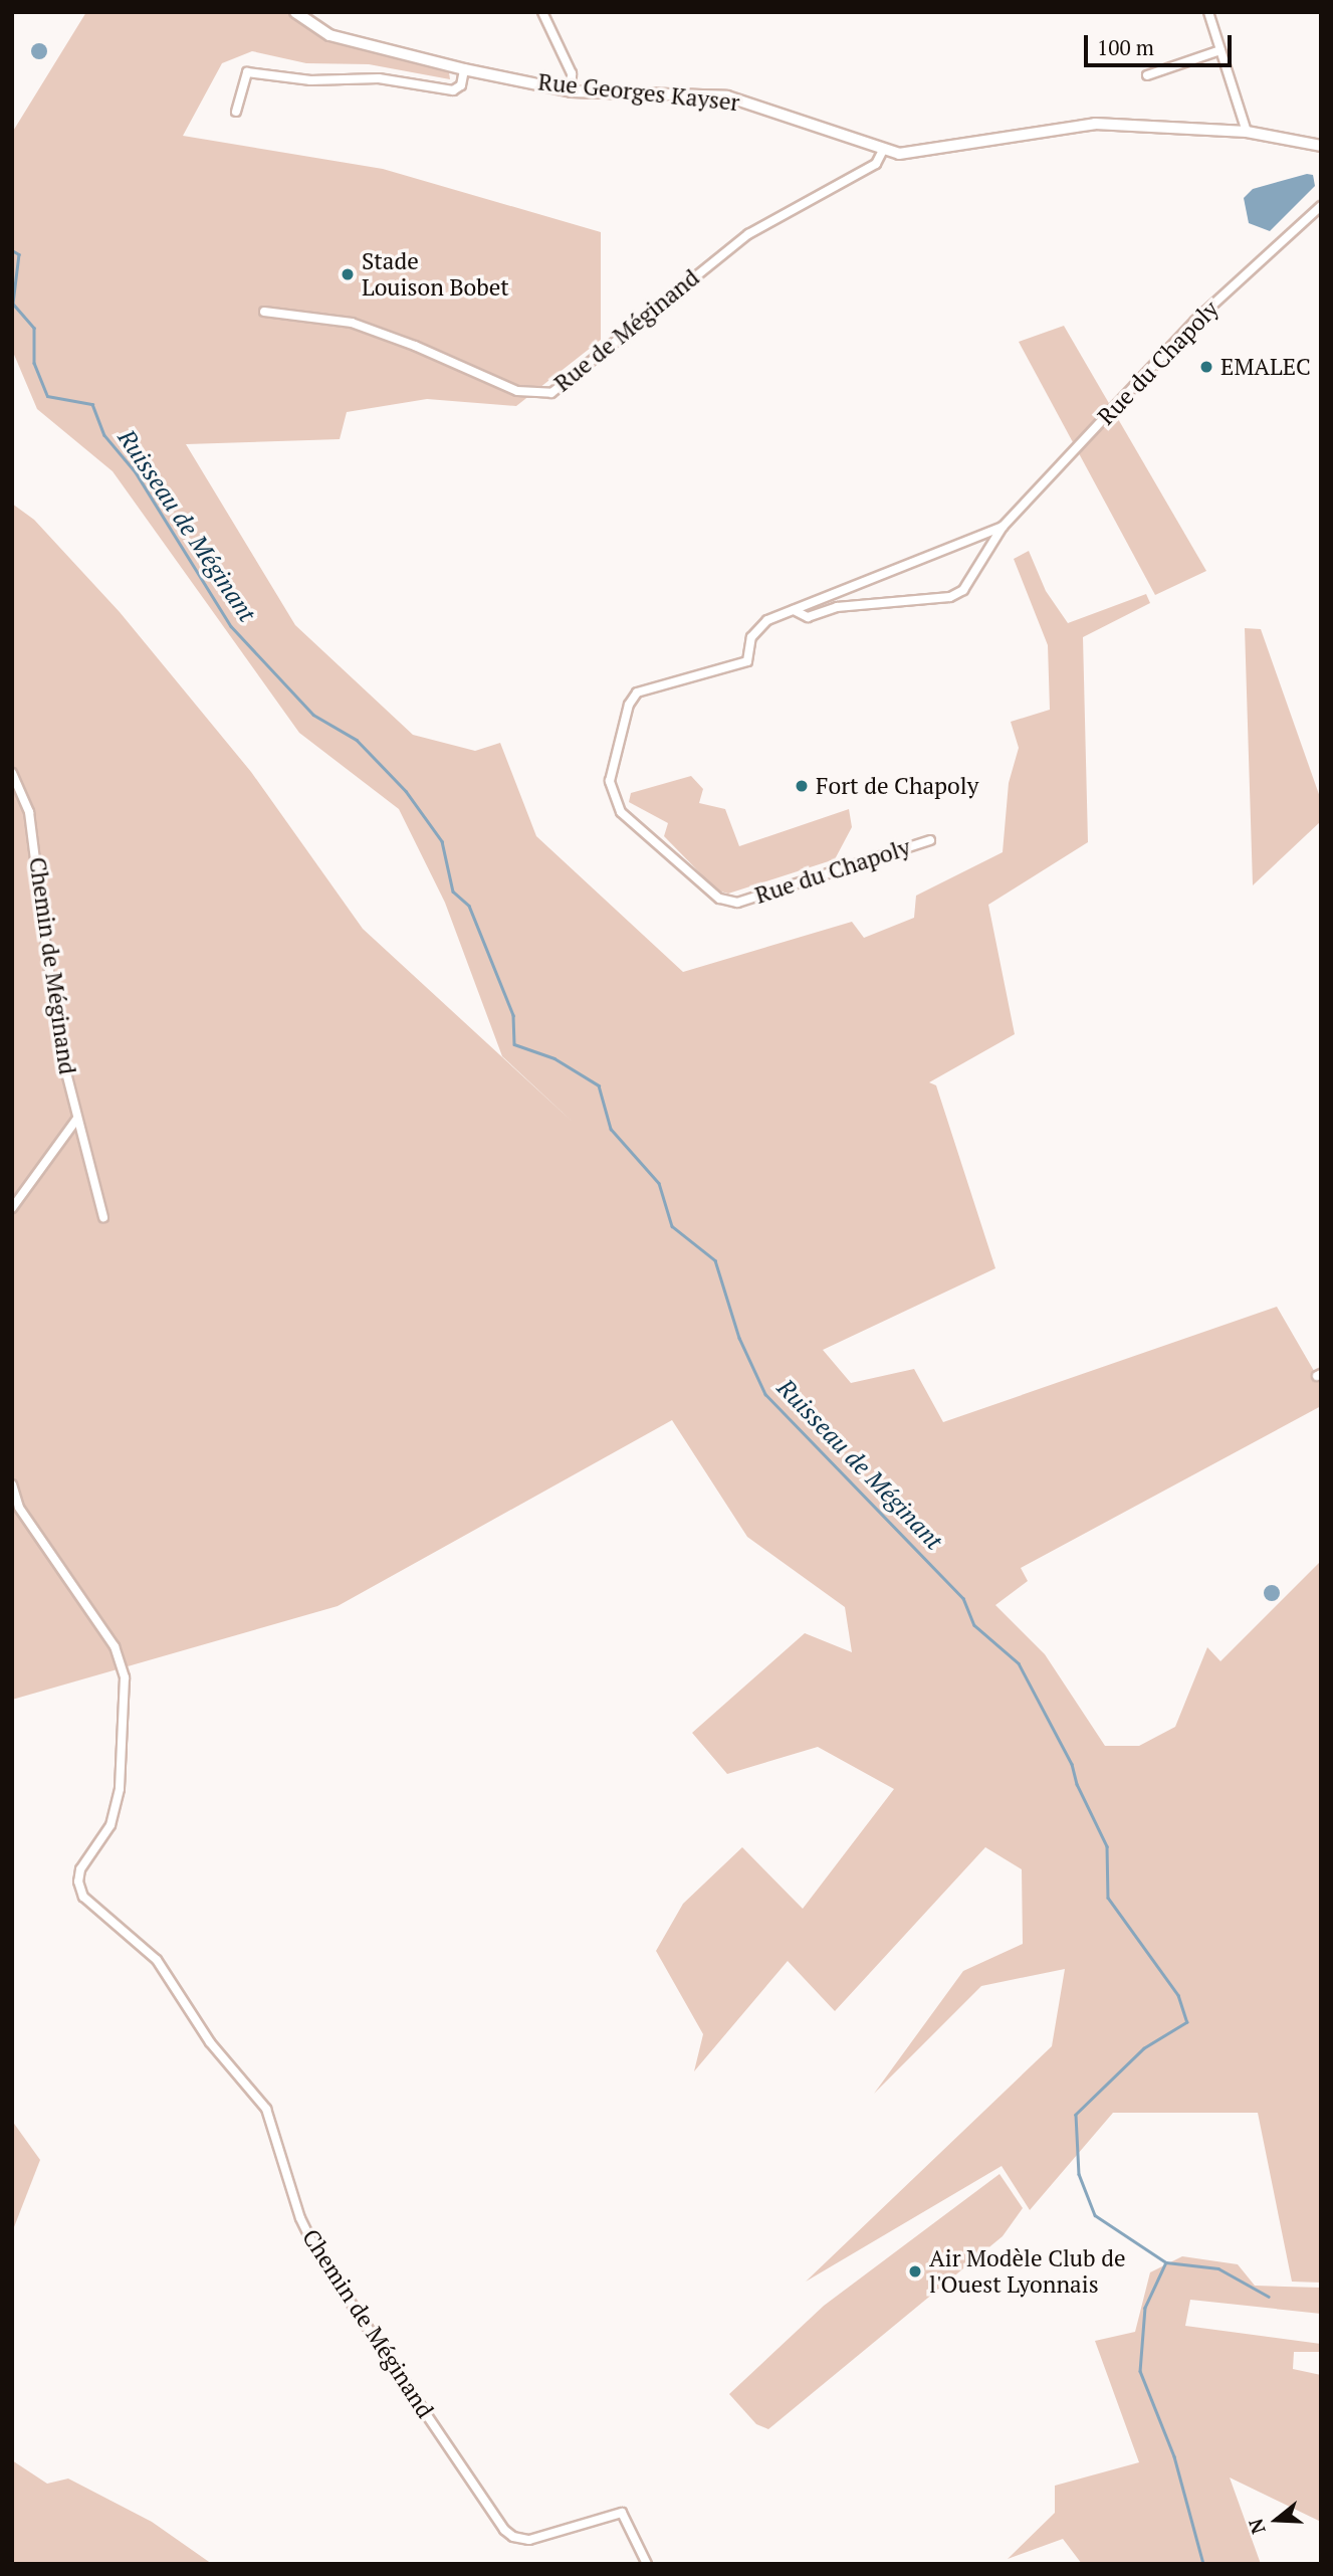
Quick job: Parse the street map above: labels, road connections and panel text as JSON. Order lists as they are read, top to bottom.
{
  "streets": {
    "street": [
      "Rue Georges Kayser",
      "Rue de Méginand",
      "Rue du Chapoly",
      "Chemin de Méginand"
    ]
  },
  "crossings": [
    ["Rue Georges Kayser", "Rue de Méginand"]
  ],
  "water": ["Ruisseau de Méginant"],
  "places": [
    "Stade Louison Bobet",
    "EMALEC",
    "Fort de Chapoly",
    "Air Modèle Club de l'Ouest Lyonnais"
  ],
  "scale_bar": "100 m",
  "north": "left"
}
